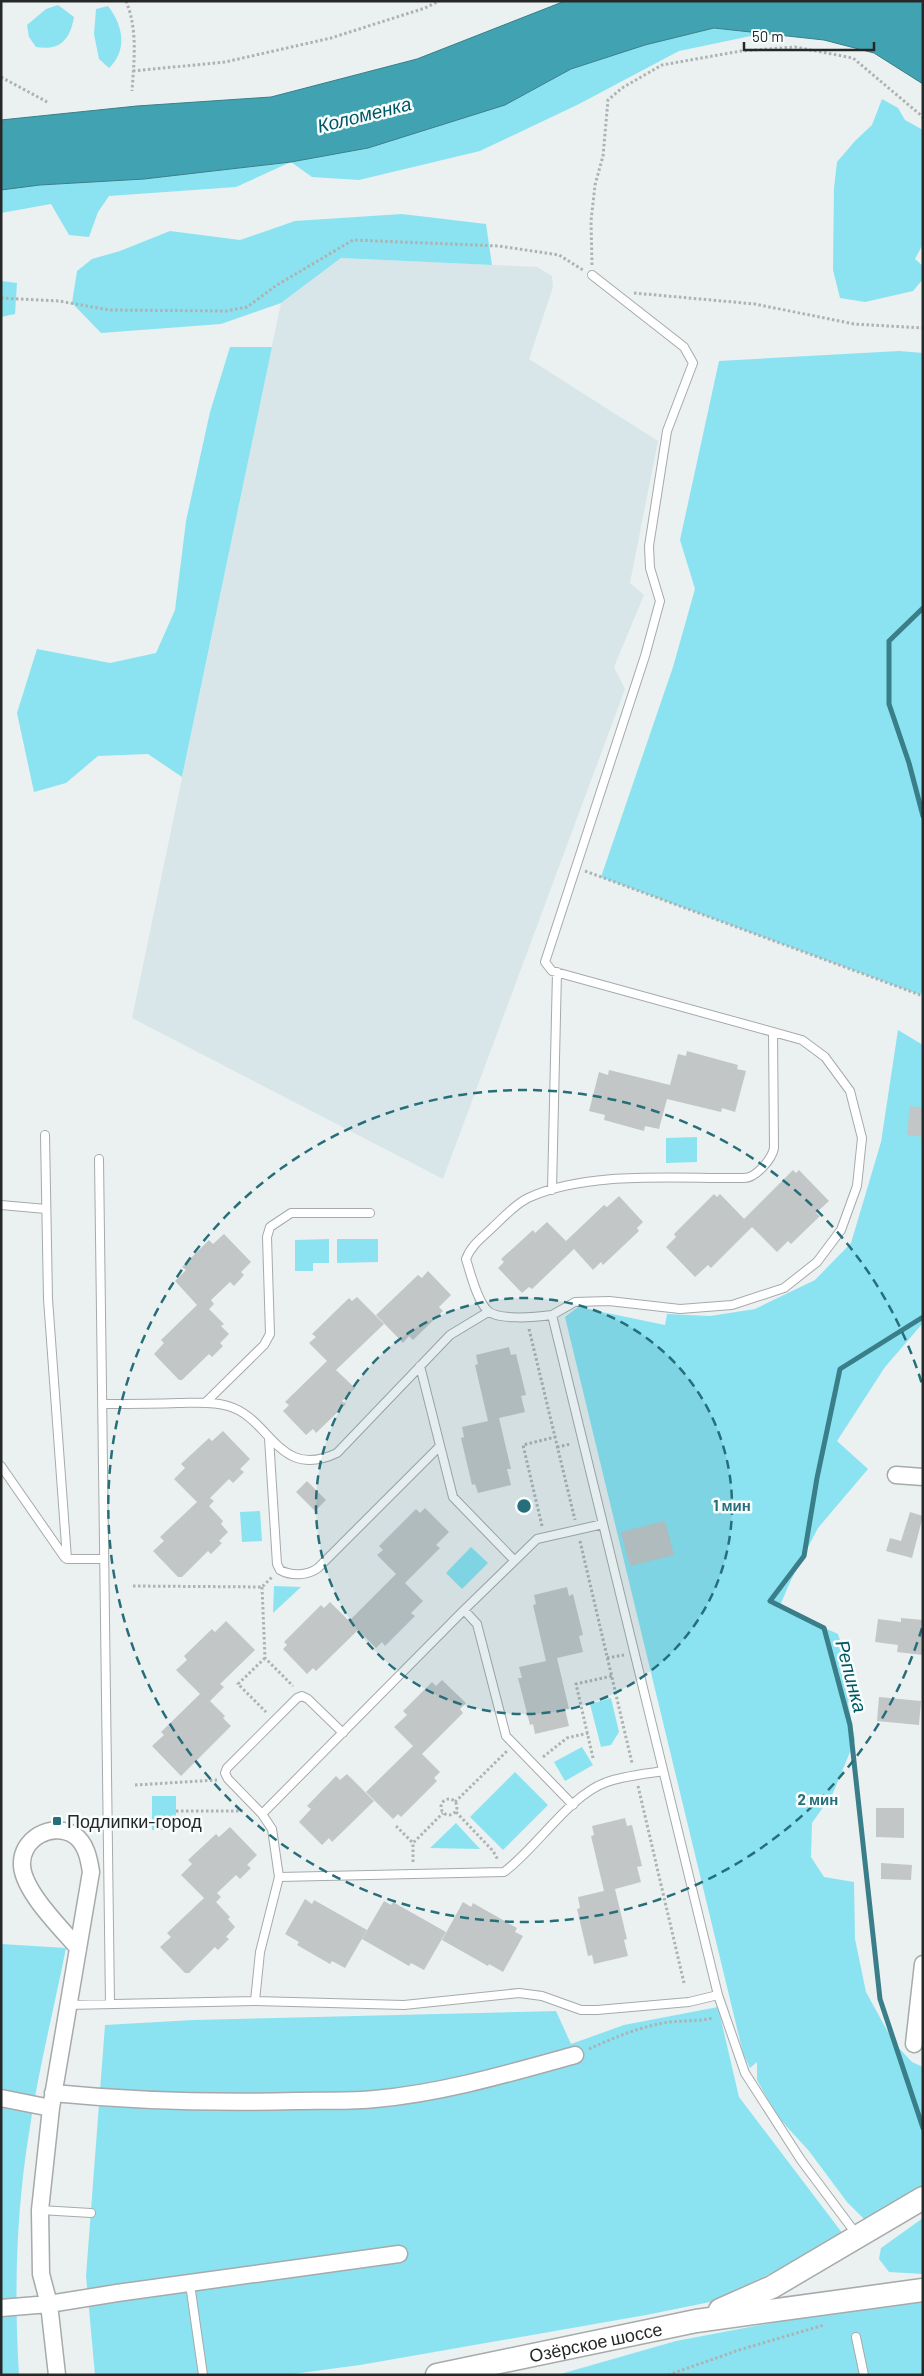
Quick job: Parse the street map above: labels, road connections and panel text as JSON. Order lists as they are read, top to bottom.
{
  "streets": {
    "main road": ["Озёрское шоссе"]
  },
  "water": ["Коломенка", "Репинка"],
  "places": {
    "transit": ["Подлипки-город"]
  },
  "scale_bar": "50 m",
  "rings": ["1 мин", "2 мин"]
}
